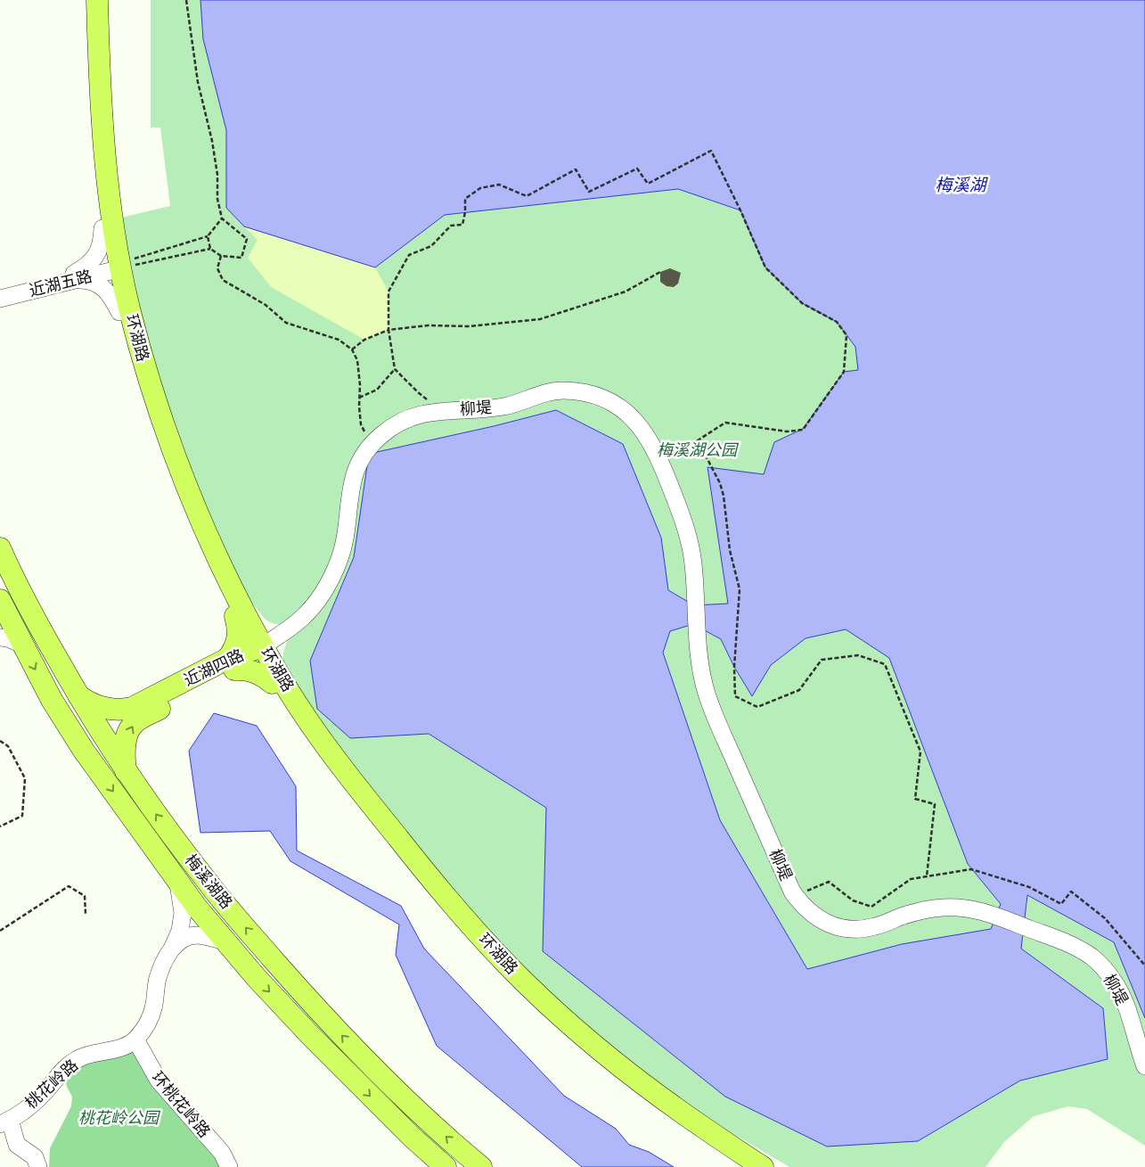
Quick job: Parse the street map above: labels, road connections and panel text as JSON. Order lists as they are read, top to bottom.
{
  "streets": {
    "main road": ["环湖路", "近湖四路", "梅溪湖路"],
    "street": [
      "近湖五路",
      "柳堤",
      "桃花岭路",
      "环桃花岭路"
    ]
  },
  "crossings": [
    ["近湖五路", "环湖路"],
    ["环湖路", "柳堤"],
    ["环湖路", "近湖四路"],
    ["柳堤", "近湖四路"],
    ["近湖四路", "梅溪湖路"],
    ["桃花岭路", "环桃花岭路"]
  ],
  "one_way": ["近湖四路"],
  "water": ["梅溪湖"],
  "parks": ["梅溪湖公园", "桃花岭公园"]
}
